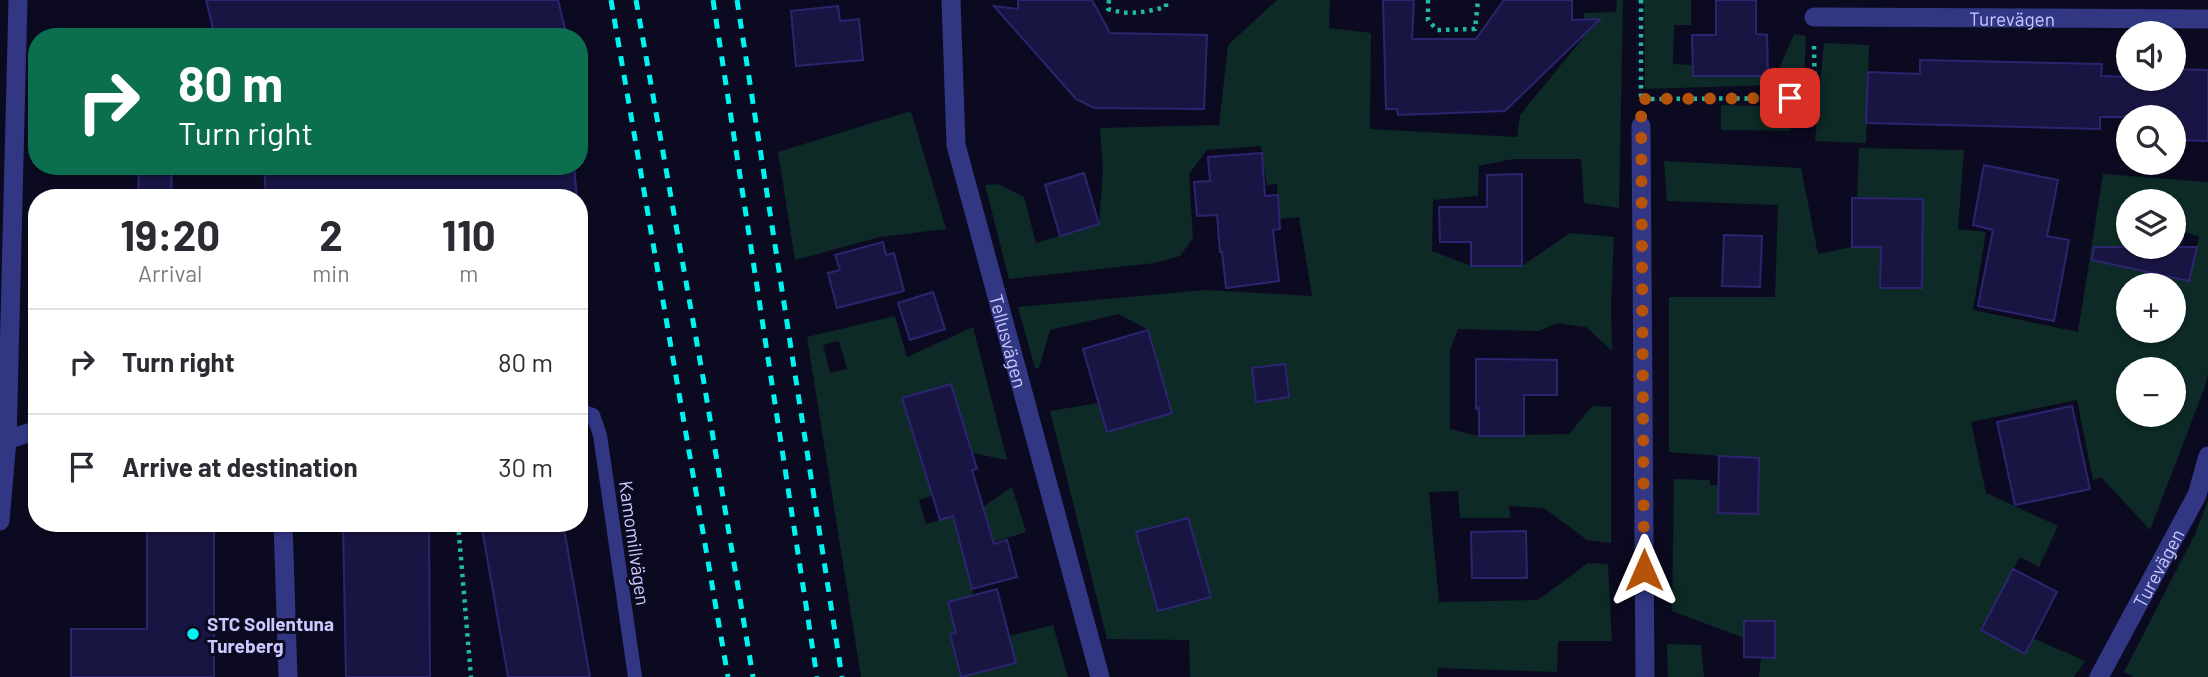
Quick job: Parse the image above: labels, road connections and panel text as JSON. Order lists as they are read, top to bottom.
{
  "streets": {
    "street": ["Turevägen", "Tellusvägen"],
    "lane": ["Kamomillvägen"]
  },
  "places": ["STC Sollentuna Tureberg"],
  "page": {
    "map_buttons": ["+", "−"],
    "turn": ["80 m", "Turn right"],
    "eta": [
      "19:20",
      "Arrival",
      "2",
      "min",
      "110",
      "m"
    ],
    "list": [
      {
        "name": "Turn right",
        "value": "80 m"
      },
      {
        "name": "Arrive at destination",
        "value": "30 m"
      }
    ]
  }
}
